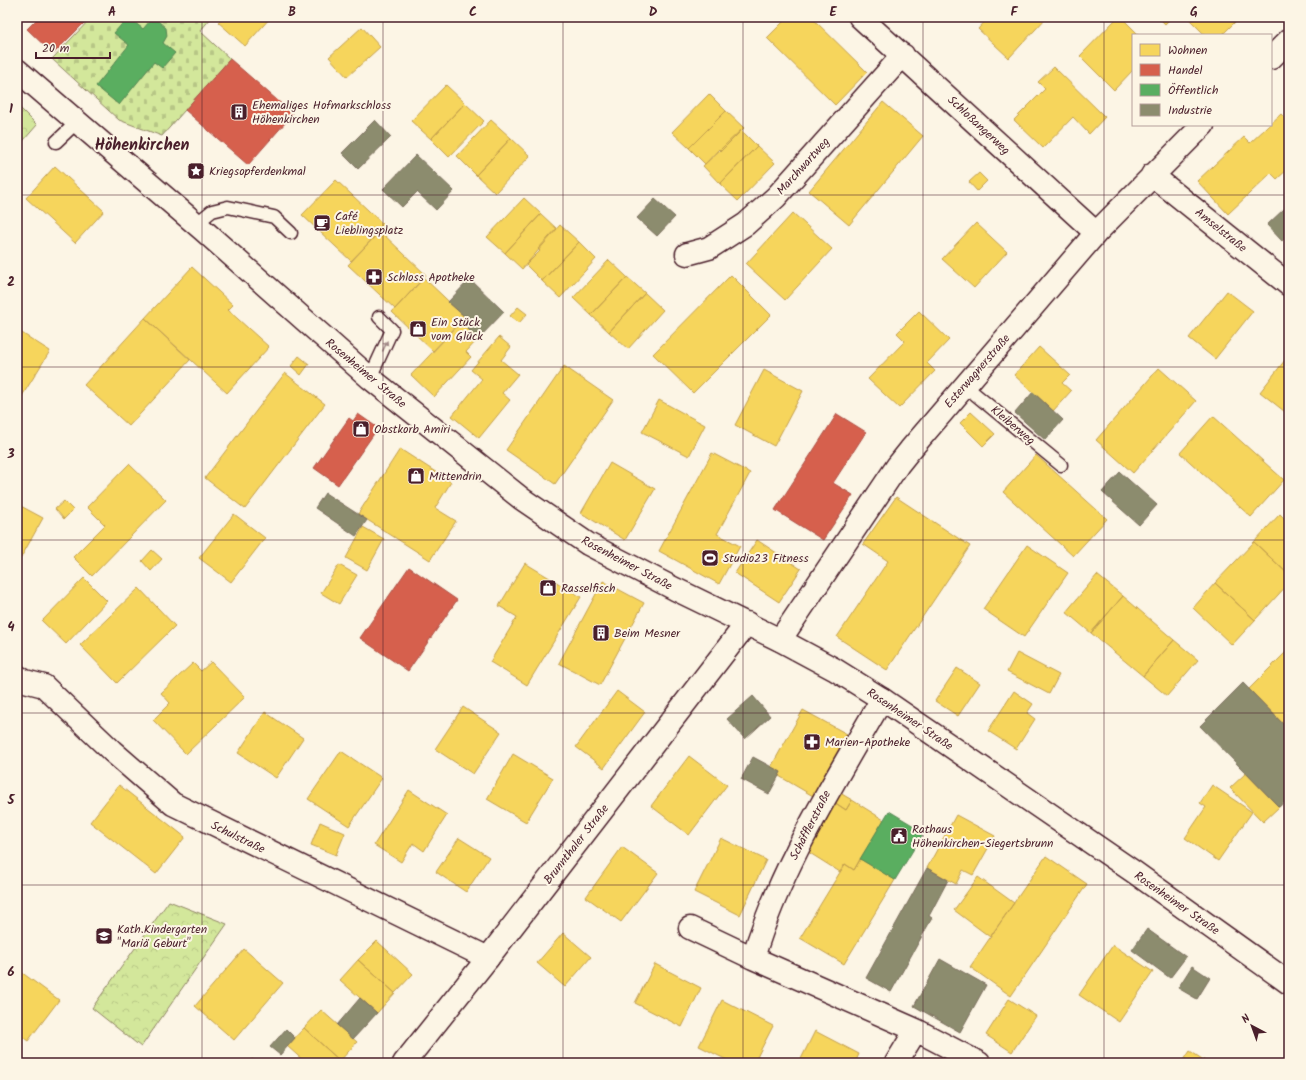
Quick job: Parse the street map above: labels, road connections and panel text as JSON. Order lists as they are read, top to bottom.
{
  "streets": {
    "street": [
      "Schloßangerweg",
      "Marchwartweg",
      "Amselstraße",
      "Esterwagnerstraße",
      "Rosenheimer Straße",
      "Schäfflerstraße",
      "Schulstraße",
      "Brunnthaler Straße"
    ],
    "lane": ["Kleiberweg"]
  },
  "crossings": [
    ["Schloßangerweg", "Marchwartweg"],
    ["Schloßangerweg", "Esterwagnerstraße"],
    ["Amselstraße", "Esterwagnerstraße"],
    ["Esterwagnerstraße", "Rosenheimer Straße"],
    ["Esterwagnerstraße", "Kleiberweg"],
    ["Rosenheimer Straße", "Schäfflerstraße"],
    ["Rosenheimer Straße", "Brunnthaler Straße"],
    ["Schulstraße", "Brunnthaler Straße"]
  ],
  "districts": ["Höhenkirchen"],
  "places": {
    "building": ["Ehemaliges Hofmarkschloss Höhenkirchen", "Beim Mesner"],
    "place": ["Kriegsopferdenkmal"],
    "cafe": ["Café Lieblingsplatz"],
    "pharmacy": ["Schloss Apotheke", "Marien-Apotheke"],
    "shop": [
      "Ein Stück vom Glück",
      "Obstkorb Amiri",
      "Mittendrin",
      "Rasselfisch"
    ],
    "sports": ["Studio23 Fitness"],
    "public building": ["Rathaus Höhenkirchen-Siegertsbrunn"],
    "school or university": ["Kath.Kindergarten \"Mariä Geburt\""]
  },
  "legend": [
    "Wohnen",
    "Handel",
    "Öffentlich",
    "Industrie"
  ],
  "scale_bar": "20 m",
  "north": "top left",
  "grid": {
    "columns": [
      "A",
      "B",
      "C",
      "D",
      "E",
      "F",
      "G"
    ],
    "rows": [
      "1",
      "2",
      "3",
      "4",
      "5",
      "6"
    ]
  }
}
